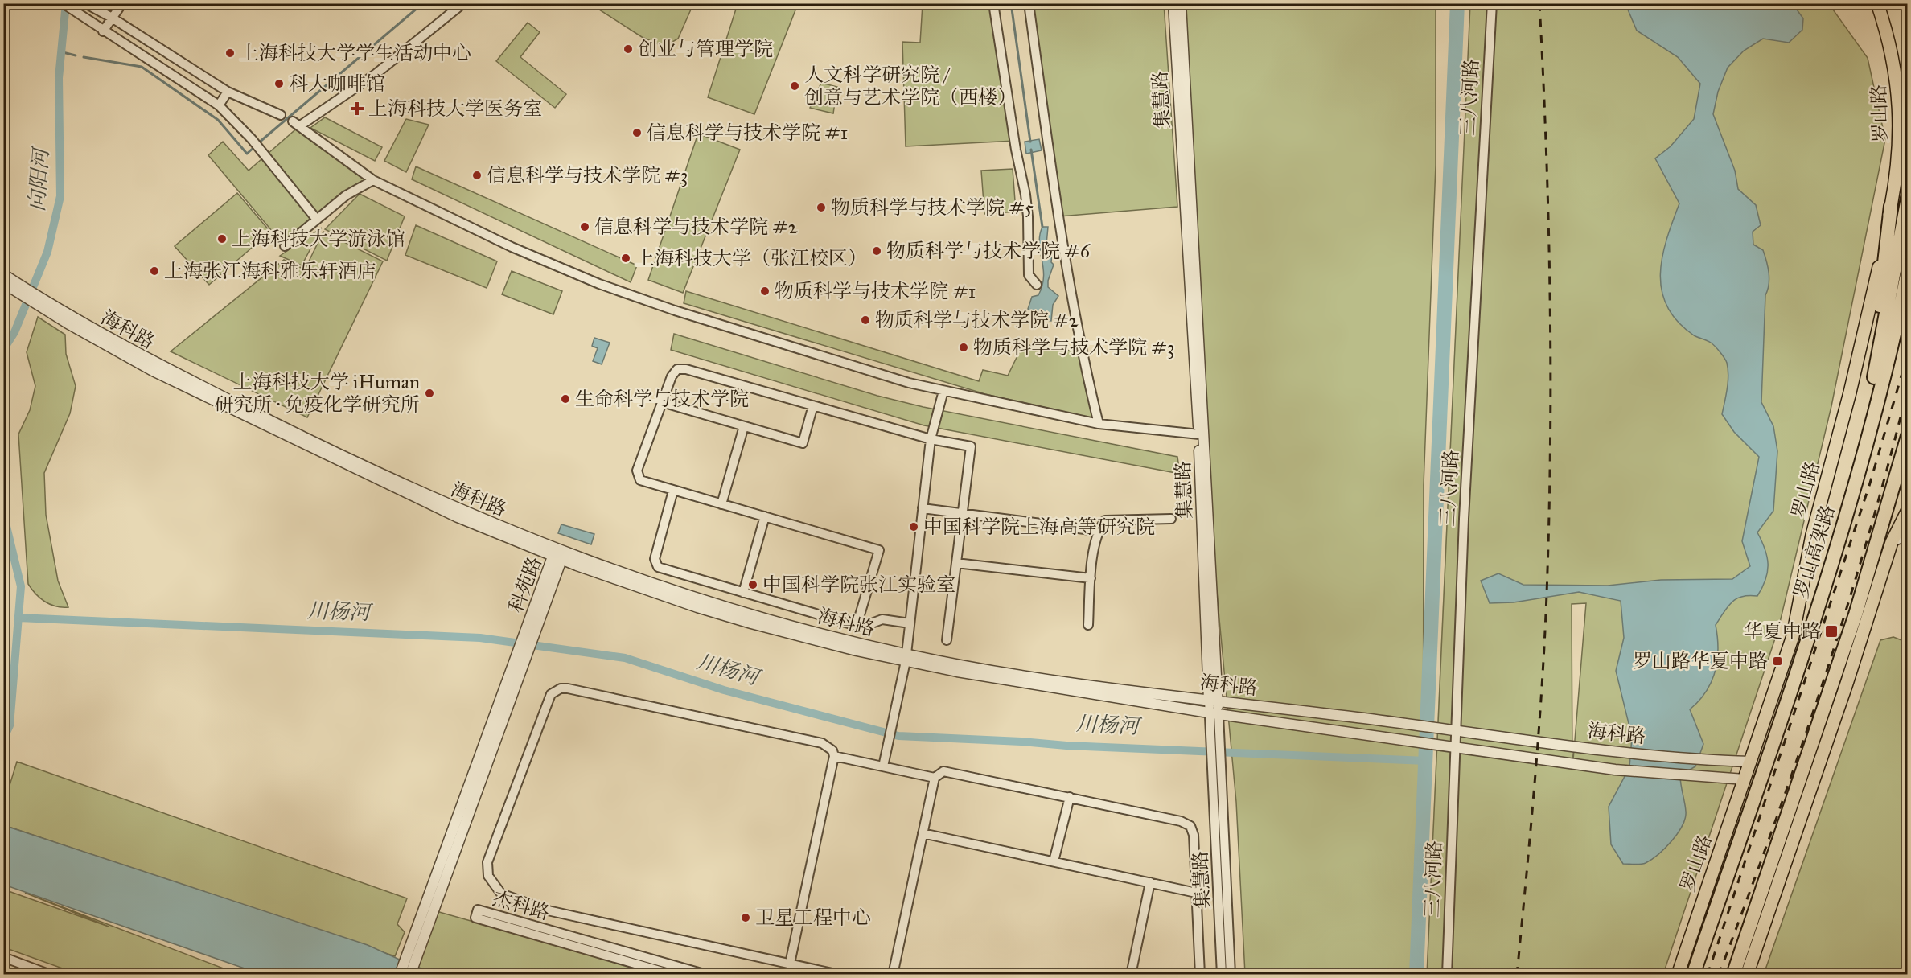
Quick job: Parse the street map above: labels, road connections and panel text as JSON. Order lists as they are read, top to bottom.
{
  "streets": {
    "highway": ["罗山高架路"],
    "main road": ["罗山路"],
    "street": [
      "三八河路",
      "集慧路",
      "海科路",
      "科苑路",
      "杰科路"
    ]
  },
  "crossings": [
    ["三八河路", "海科路"],
    ["集慧路", "海科路"],
    ["罗山路", "海科路"],
    ["海科路", "科苑路"]
  ],
  "water": ["向阳河", "川杨河"],
  "places": {
    "other": [
      "创业与管理学院",
      "上海科技大学学生活动中心",
      "科大咖啡馆",
      "人文科学研究院 / 创意与艺术学院（西楼）",
      "信息科学与技术学院 #1",
      "信息科学与技术学院 #3",
      "物质科学与技术学院 #5",
      "信息科学与技术学院 #2",
      "上海科技大学游泳馆",
      "物质科学与技术学院 #6",
      "上海科技大学（张江校区）",
      "上海张江海科雅乐轩酒店",
      "物质科学与技术学院 #1",
      "物质科学与技术学院 #2",
      "物质科学与技术学院 #3",
      "上海科技大学 iHuman 研究所 · 免疫化学研究所",
      "生命科学与技术学院",
      "中国科学院上海高等研究院",
      "中国科学院张江实验室",
      "卫星工程中心"
    ],
    "health": ["上海科技大学医务室"],
    "transit": ["华夏中路", "罗山路华夏中路"]
  }
}
